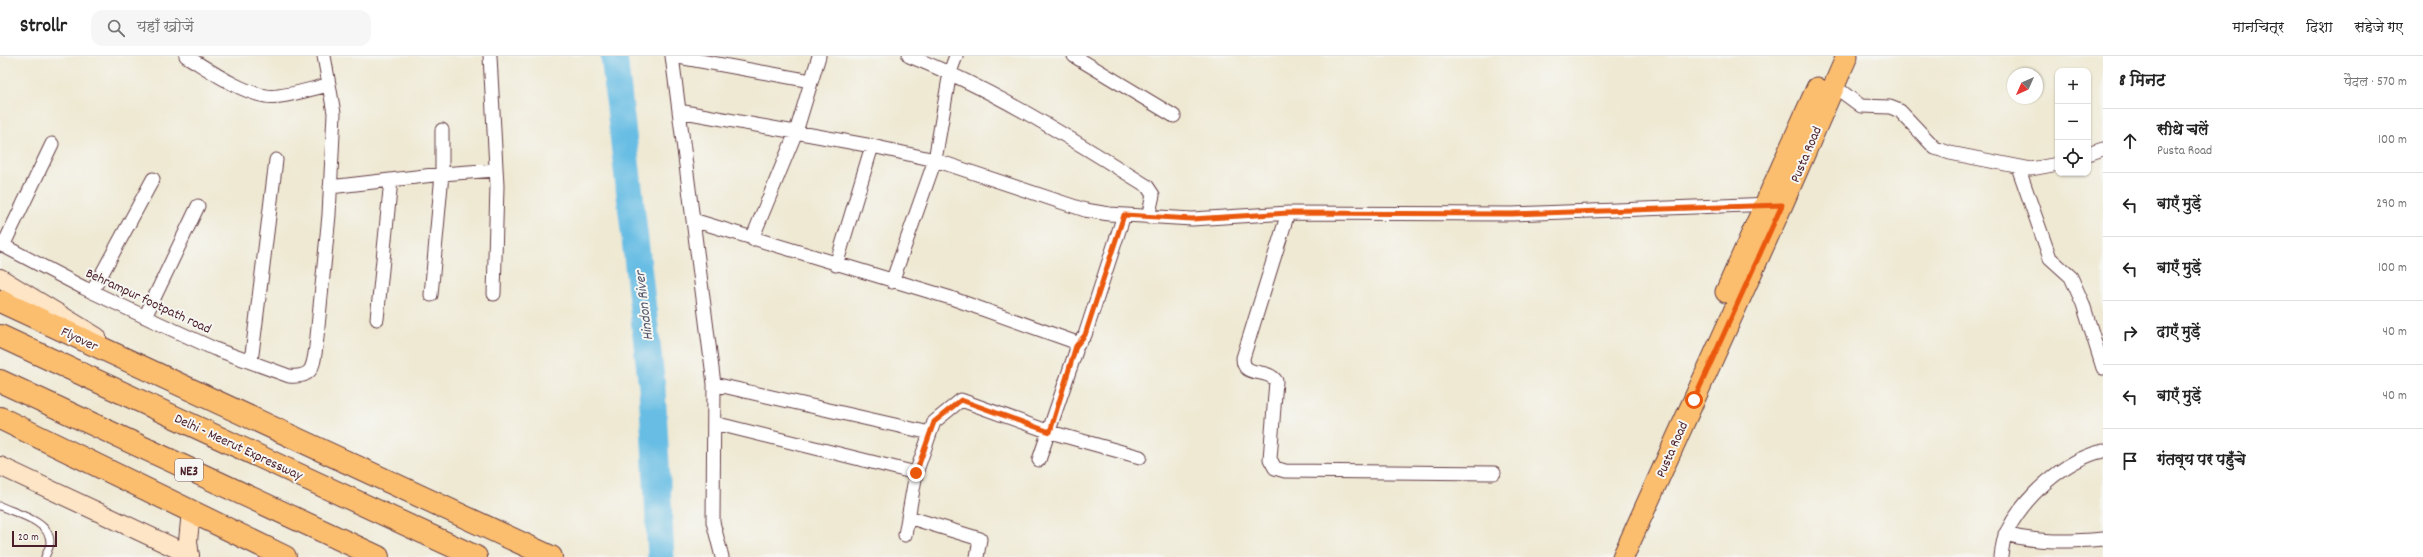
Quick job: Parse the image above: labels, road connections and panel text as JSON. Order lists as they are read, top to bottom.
{
  "streets": {
    "highway": ["Flyover", "Delhi - Meerut Expressway", "NE3"],
    "main road": ["Pusta Road"],
    "street": ["Behrampur footpath road"]
  },
  "water": ["Hindon River"],
  "scale_bar": "20 m",
  "north": "bottom left",
  "page": {
    "header": "Strollr",
    "search": "यहाँ खोजें",
    "nav": ["मानचित्र", "दिशा", "सहेजे गए"],
    "heading": ["8 मिनट", "पैदल · 570 m"],
    "map_buttons": ["+", "−"],
    "list": [
      ["सीधे चलें", "Pusta Road", "100 m"],
      ["बाएँ मुड़ें", "290 m"],
      ["बाएँ मुड़ें", "100 m"],
      ["दाएँ मुड़ें", "40 m"],
      ["बाएँ मुड़ें", "40 m"],
      "गंतव्य पर पहुँचे"
    ],
    "scale": "20 m"
  }
}
